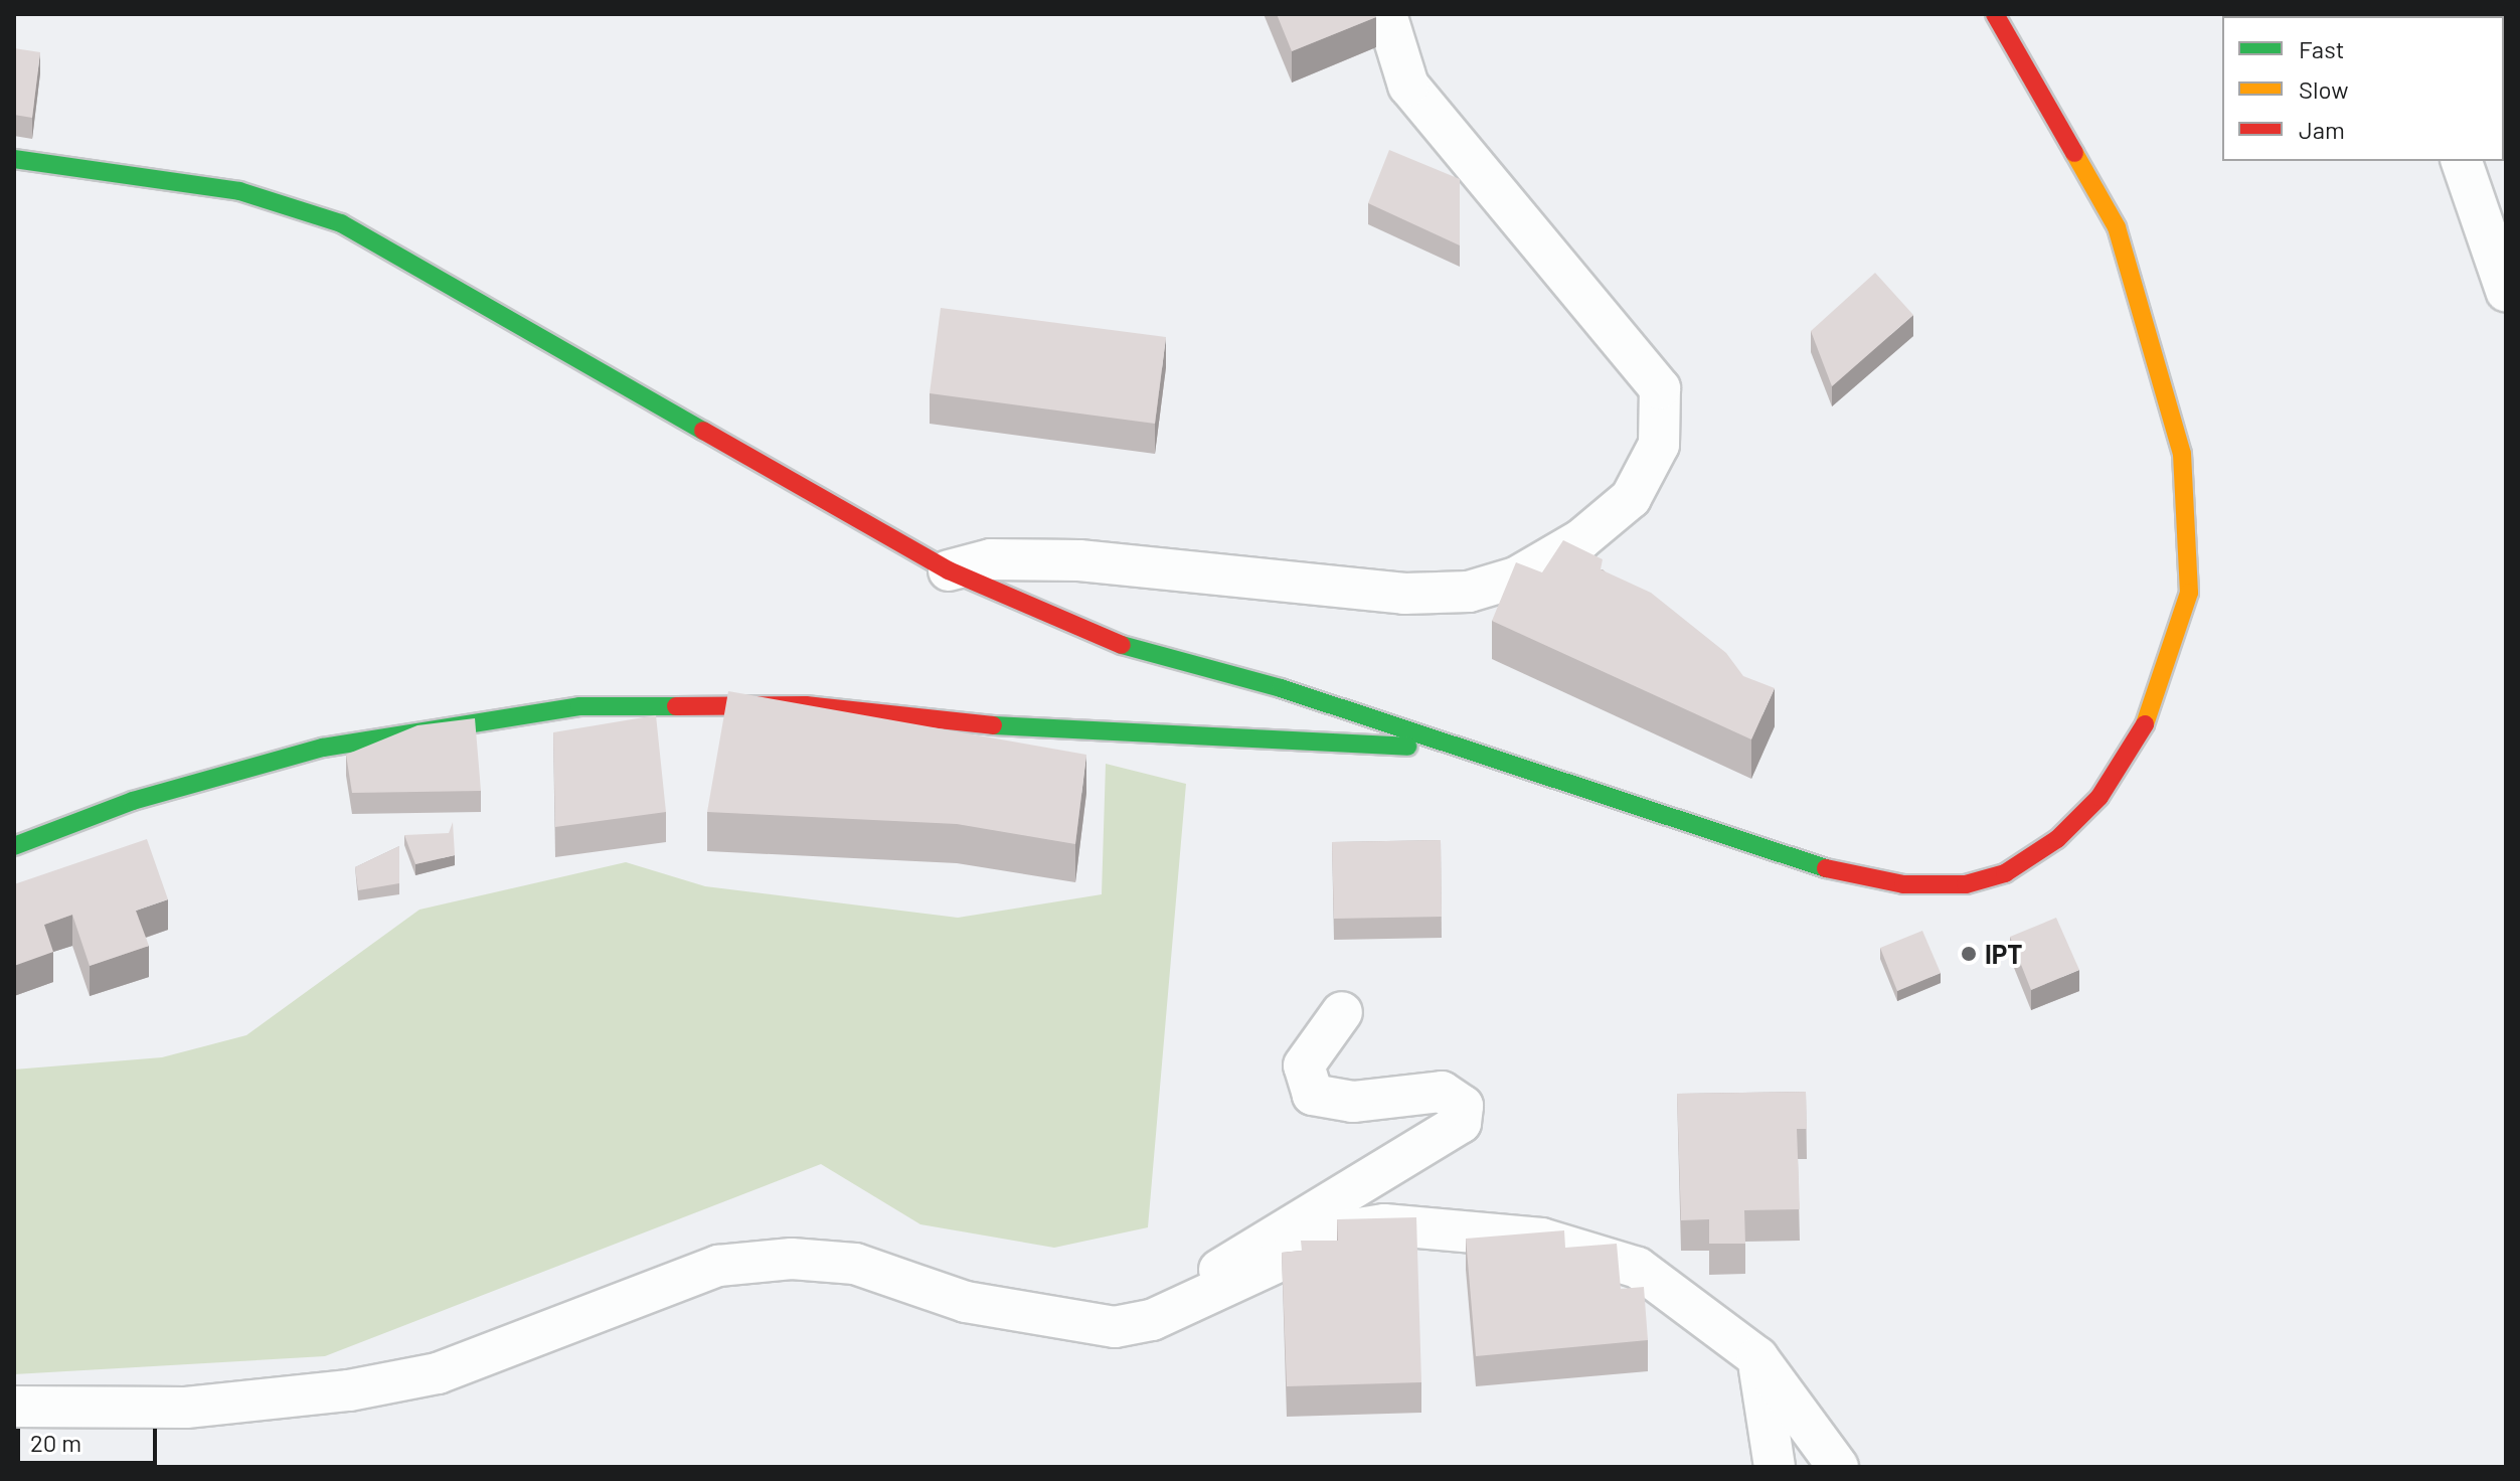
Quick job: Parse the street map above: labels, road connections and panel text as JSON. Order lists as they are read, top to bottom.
{
  "places": ["IPT"],
  "legend": ["Fast", "Slow", "Jam"],
  "scale_bar": "20 m"
}
